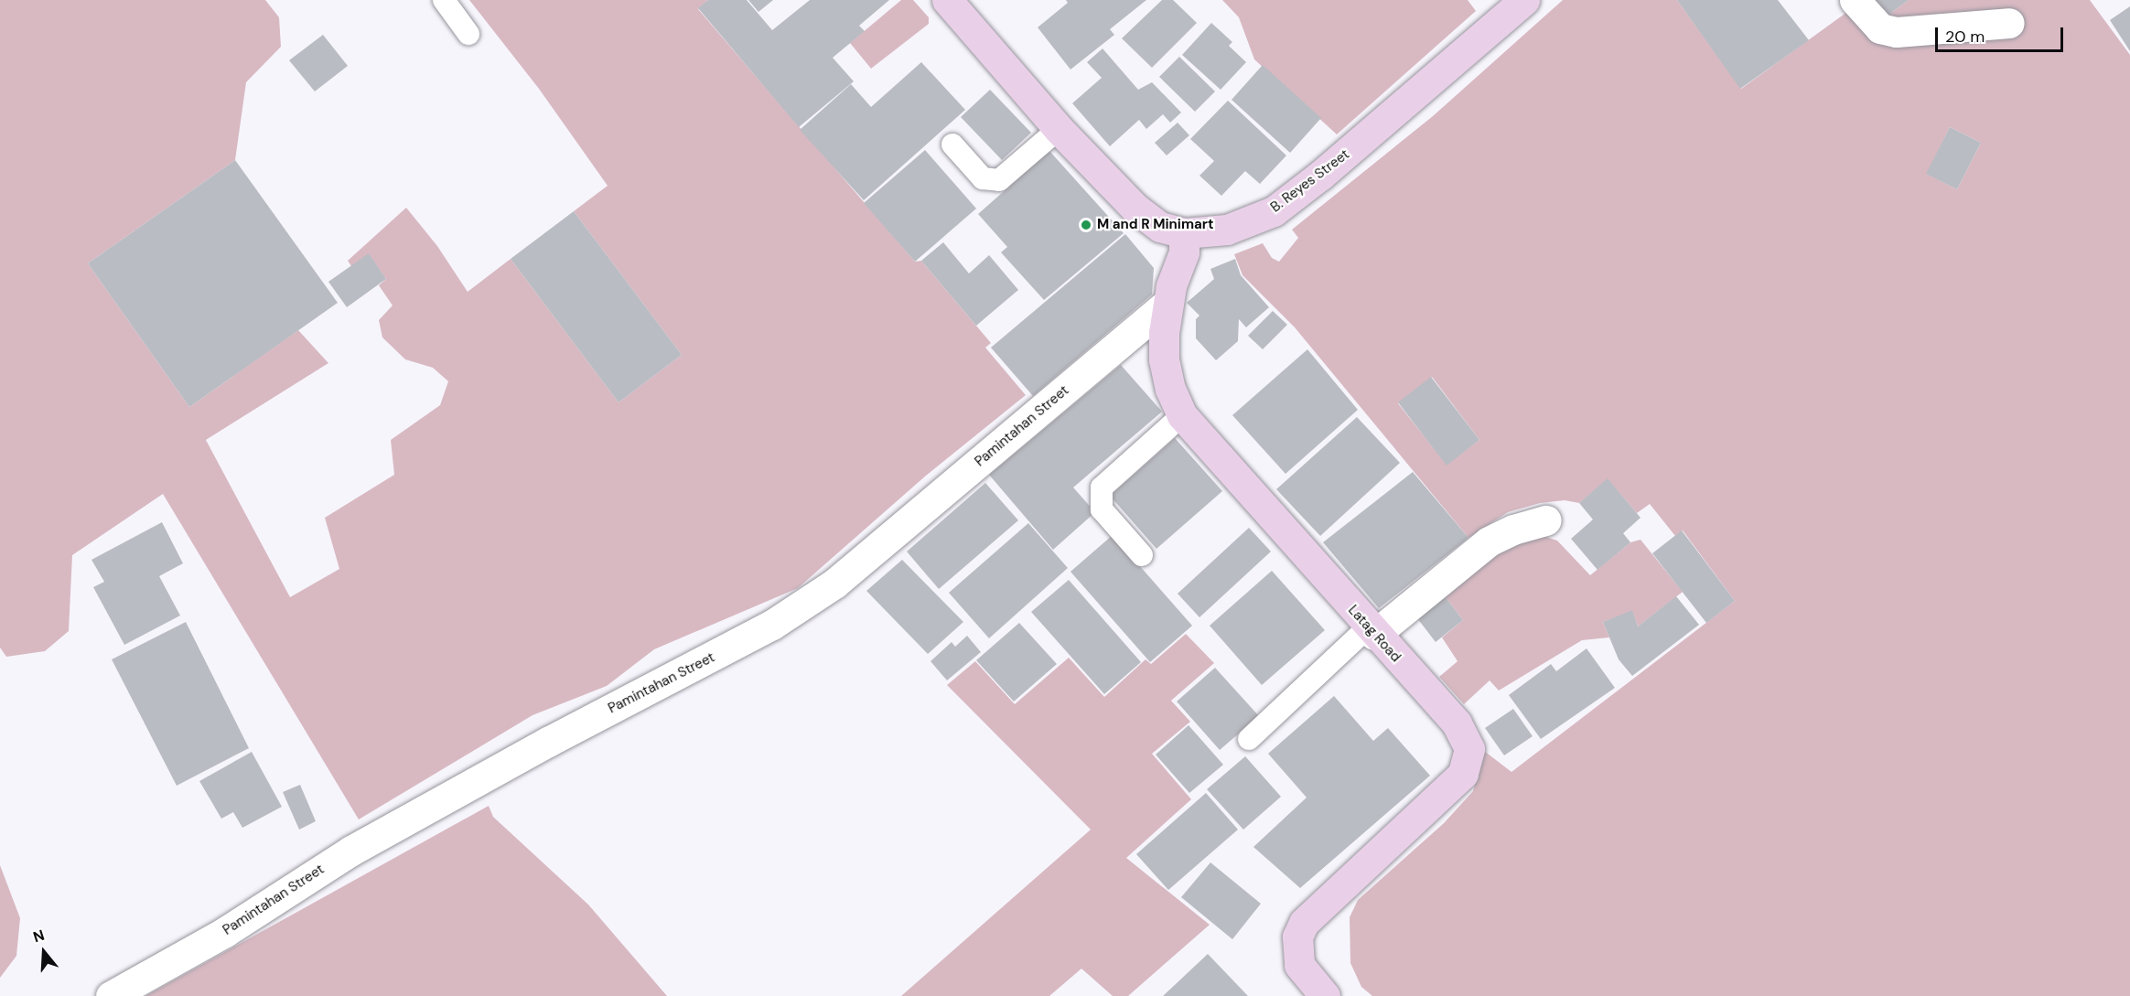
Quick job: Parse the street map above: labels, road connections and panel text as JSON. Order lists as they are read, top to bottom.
{
  "streets": {
    "street": ["B. Reyes Street", "Pamintahan Street", "Latag Road"]
  },
  "crossings": [
    ["B. Reyes Street", "Latag Road"],
    ["Pamintahan Street", "Latag Road"]
  ],
  "places": ["M and R Minimart"],
  "scale_bar": "20 m",
  "north": "top"
}
